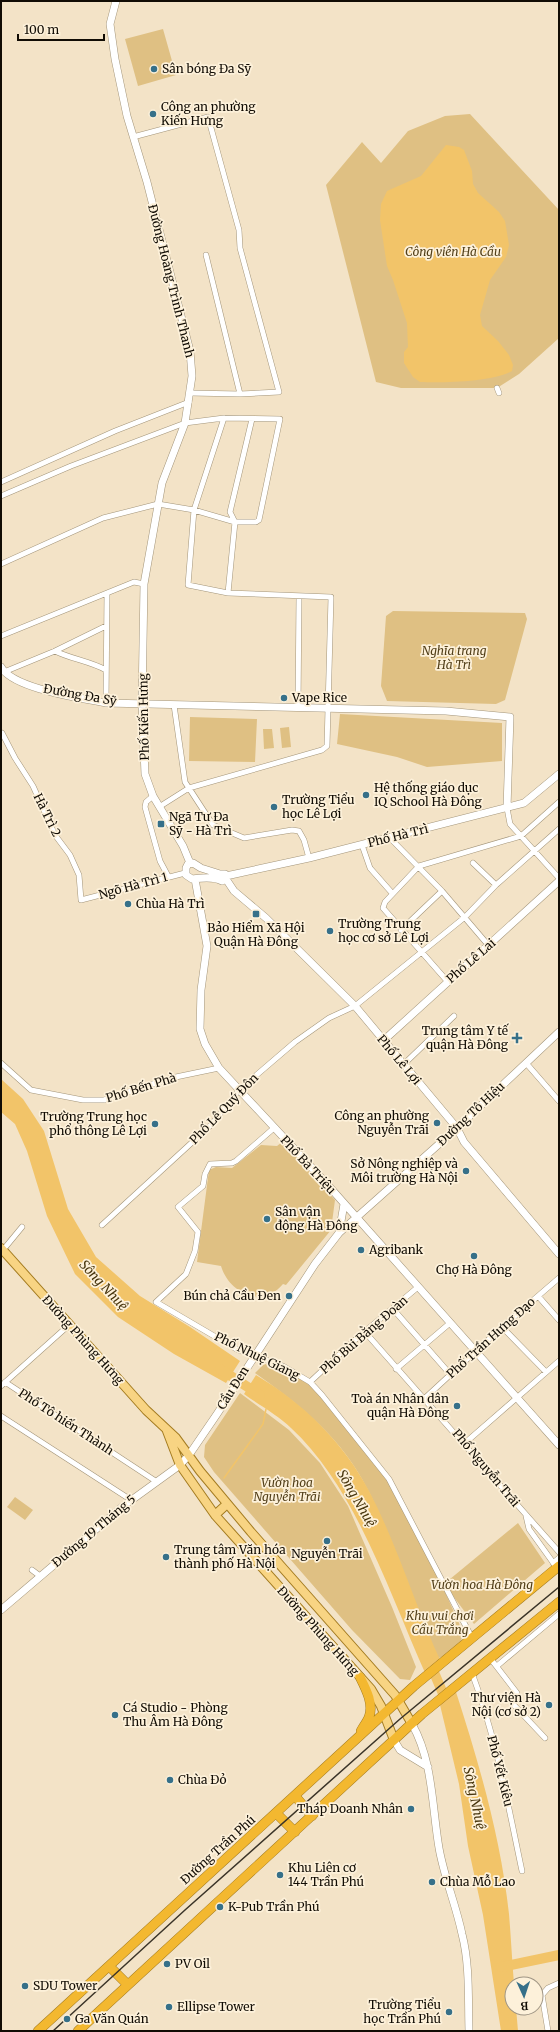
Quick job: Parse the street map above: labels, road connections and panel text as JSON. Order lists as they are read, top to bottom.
{
  "streets": {
    "highway": ["Đường Trần Phú"],
    "main road": ["Đường Phùng Hưng"],
    "street": [
      "Đường Hoàng Trình Thanh",
      "Đường Đa Sỹ",
      "Phố Kiến Hưng",
      "Hà Trì 2",
      "Phố Hà Trì",
      "Ngõ Hà Trì 1",
      "Phố Lê Lai",
      "Phố Lê Lợi",
      "Phố Bến Phà",
      "Phố Lê Quý Đôn",
      "Đường Tô Hiệu",
      "Phố Bà Triệu",
      "Phố Bùi Bằng Đoàn",
      "Phố Trần Hưng Đạo",
      "Phố Nhuệ Giang",
      "Cầu Đen",
      "Phố Tô hiến Thành",
      "Phố Nguyễn Trãi",
      "Đường 19 Tháng 5",
      "Phố Yết Kiêu"
    ]
  },
  "crossings": [
    ["Đường Hoàng Trình Thanh", "Phố Kiến Hưng"],
    ["Đường Đa Sỹ", "Phố Kiến Hưng"],
    ["Đường Đa Sỹ", "Phố Hà Trì"],
    ["Phố Kiến Hưng", "Ngõ Hà Trì 1"],
    ["Phố Kiến Hưng", "Phố Bà Triệu"],
    ["Hà Trì 2", "Ngõ Hà Trì 1"],
    ["Phố Hà Trì", "Phố Lê Lợi"],
    ["Ngõ Hà Trì 1", "Phố Bà Triệu"],
    ["Phố Lê Lai", "Phố Lê Lợi"],
    ["Phố Lê Lợi", "Phố Lê Quý Đôn"],
    ["Phố Lê Lợi", "Đường Tô Hiệu"],
    ["Phố Bến Phà", "Phố Bà Triệu"],
    ["Phố Lê Quý Đôn", "Phố Bà Triệu"],
    ["Đường Tô Hiệu", "Phố Bà Triệu"],
    ["Đường Tô Hiệu", "Phố Nhuệ Giang"],
    ["Đường Tô Hiệu", "Cầu Đen"],
    ["Phố Bà Triệu", "Phố Bùi Bằng Đoàn"],
    ["Phố Bà Triệu", "Phố Trần Hưng Đạo"],
    ["Phố Bà Triệu", "Phố Nhuệ Giang"],
    ["Phố Bùi Bằng Đoàn", "Phố Nhuệ Giang"],
    ["Phố Bùi Bằng Đoàn", "Phố Nguyễn Trãi"],
    ["Phố Trần Hưng Đạo", "Phố Nguyễn Trãi"],
    ["Đường Phùng Hưng", "Cầu Đen"],
    ["Đường Phùng Hưng", "Phố Tô hiến Thành"],
    ["Đường Phùng Hưng", "Đường 19 Tháng 5"],
    ["Đường Phùng Hưng", "Đường Trần Phú"],
    ["Phố Nhuệ Giang", "Đường Trần Phú"],
    ["Cầu Đen", "Đường 19 Tháng 5"],
    ["Phố Tô hiến Thành", "Đường 19 Tháng 5"],
    ["Phố Nguyễn Trãi", "Đường Trần Phú"]
  ],
  "water": ["Sông Nhuệ"],
  "parks": [
    "Công viên Hà Cầu",
    "Nghĩa trang Hà Trì",
    "Vườn hoa Nguyễn Trãi",
    "Vườn hoa Hà Đông",
    "Khu vui chơi Cầu Trắng"
  ],
  "places": {
    "other": [
      "Sân bóng Đa Sỹ",
      "Công an phường Kiến Hưng",
      "Vape Rice",
      "Hệ thống giáo dục IQ School Hà Đông",
      "Trường Tiểu học Lê Lợi",
      "Chùa Hà Trì",
      "Trường Trung học cơ sở Lê Lợi",
      "Công an phường Nguyễn Trãi",
      "Trường Trung học phổ thông Lê Lợi",
      "Sở Nông nghiệp và Môi trường Hà Nội",
      "Sân vận động Hà Đông",
      "Agribank",
      "Chợ Hà Đông",
      "Bún chả Cầu Đen",
      "Toà án Nhân dân quận Hà Đông",
      "Nguyễn Trãi",
      "Trung tâm Văn hóa thành phố Hà Nội",
      "Thư viện Hà Nội (cơ sở 2)",
      "Cá Studio - Phòng Thu Âm Hà Đông",
      "Chùa Đỏ",
      "Tháp Doanh Nhân",
      "Khu Liên cơ 144 Trần Phú",
      "Chùa Mỗ Lao",
      "K-Pub Trần Phú",
      "PV Oil",
      "SDU Tower",
      "Ellipse Tower",
      "Trường Tiểu học Trần Phú",
      "Ga Văn Quán"
    ],
    "transit": ["Ngã Tư Đa Sỹ - Hà Trì", "Bảo Hiểm Xã Hội Quận Hà Đông"],
    "health": ["Trung tâm Y tế quận Hà Đông"]
  },
  "scale_bar": "100 m",
  "north": "bottom"
}
